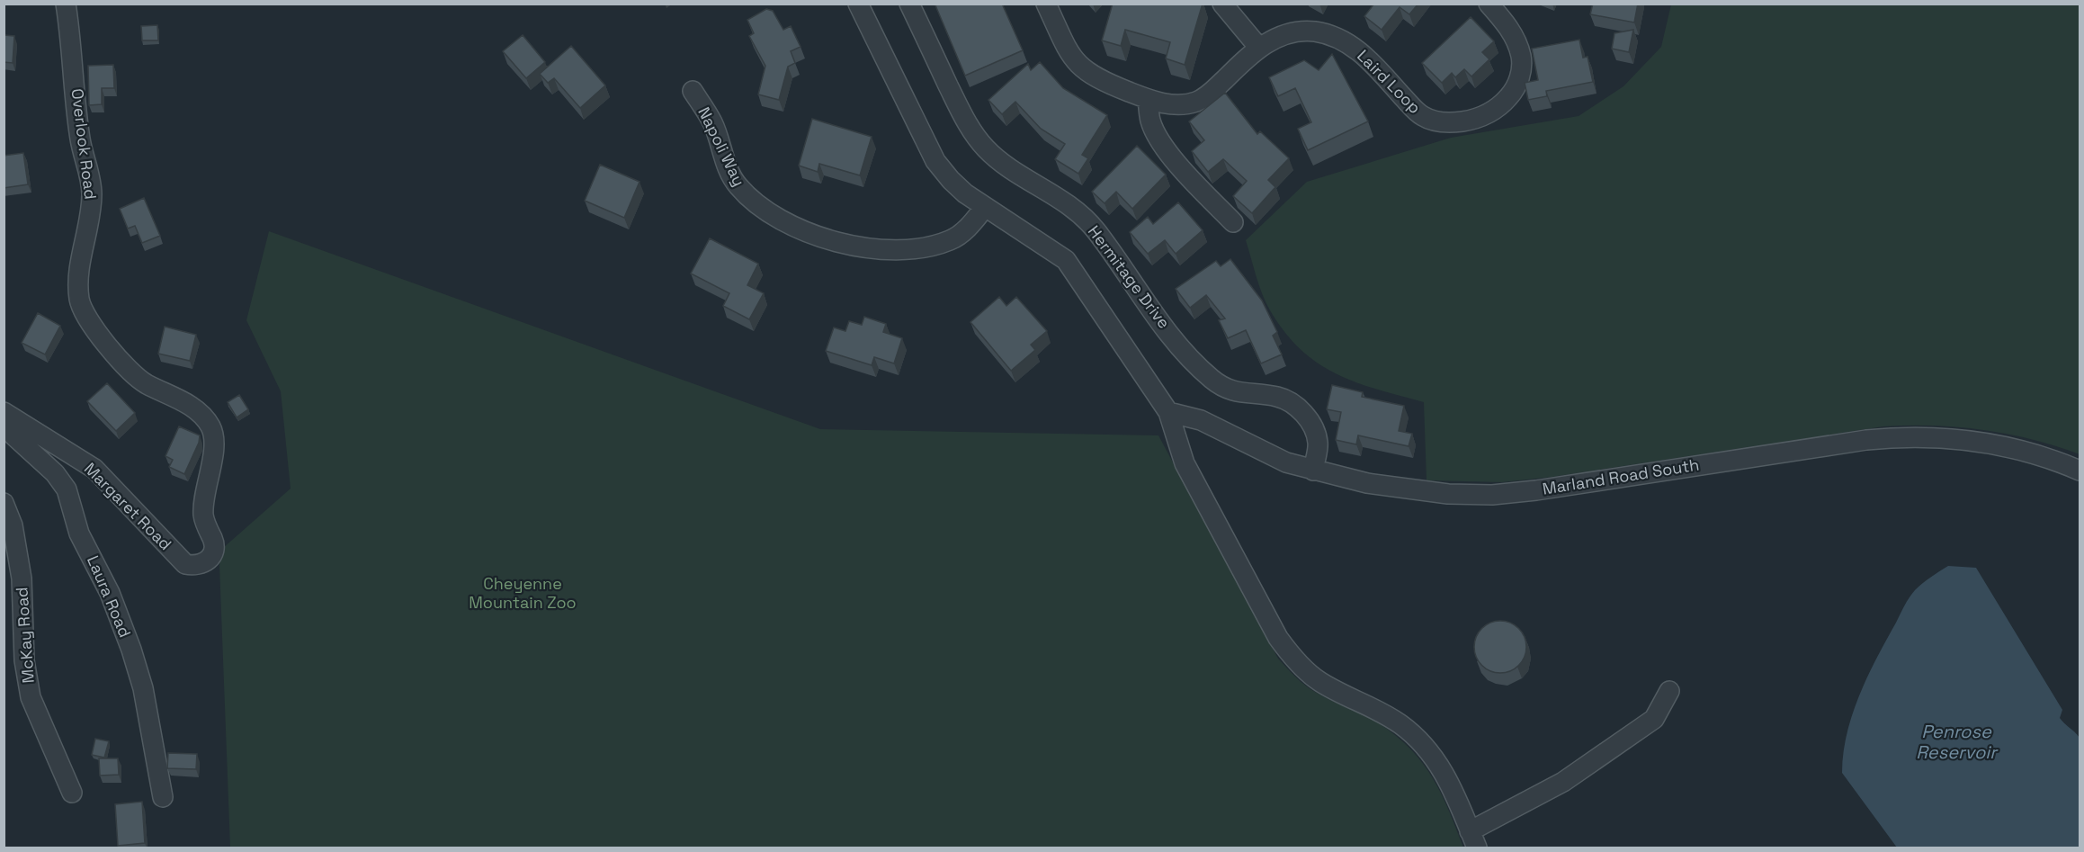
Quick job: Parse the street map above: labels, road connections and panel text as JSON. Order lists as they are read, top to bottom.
{
  "streets": {
    "street": [
      "Laird Loop",
      "Overlook Road",
      "Napoli Way",
      "Hermitage Drive",
      "Marland Road South",
      "Margaret Road",
      "Laura Road",
      "McKay Road"
    ]
  },
  "crossings": [
    ["Overlook Road", "Margaret Road"],
    ["Hermitage Drive", "Marland Road South"]
  ],
  "water": ["Penrose Reservoir"],
  "parks": ["Cheyenne Mountain Zoo"]
}
